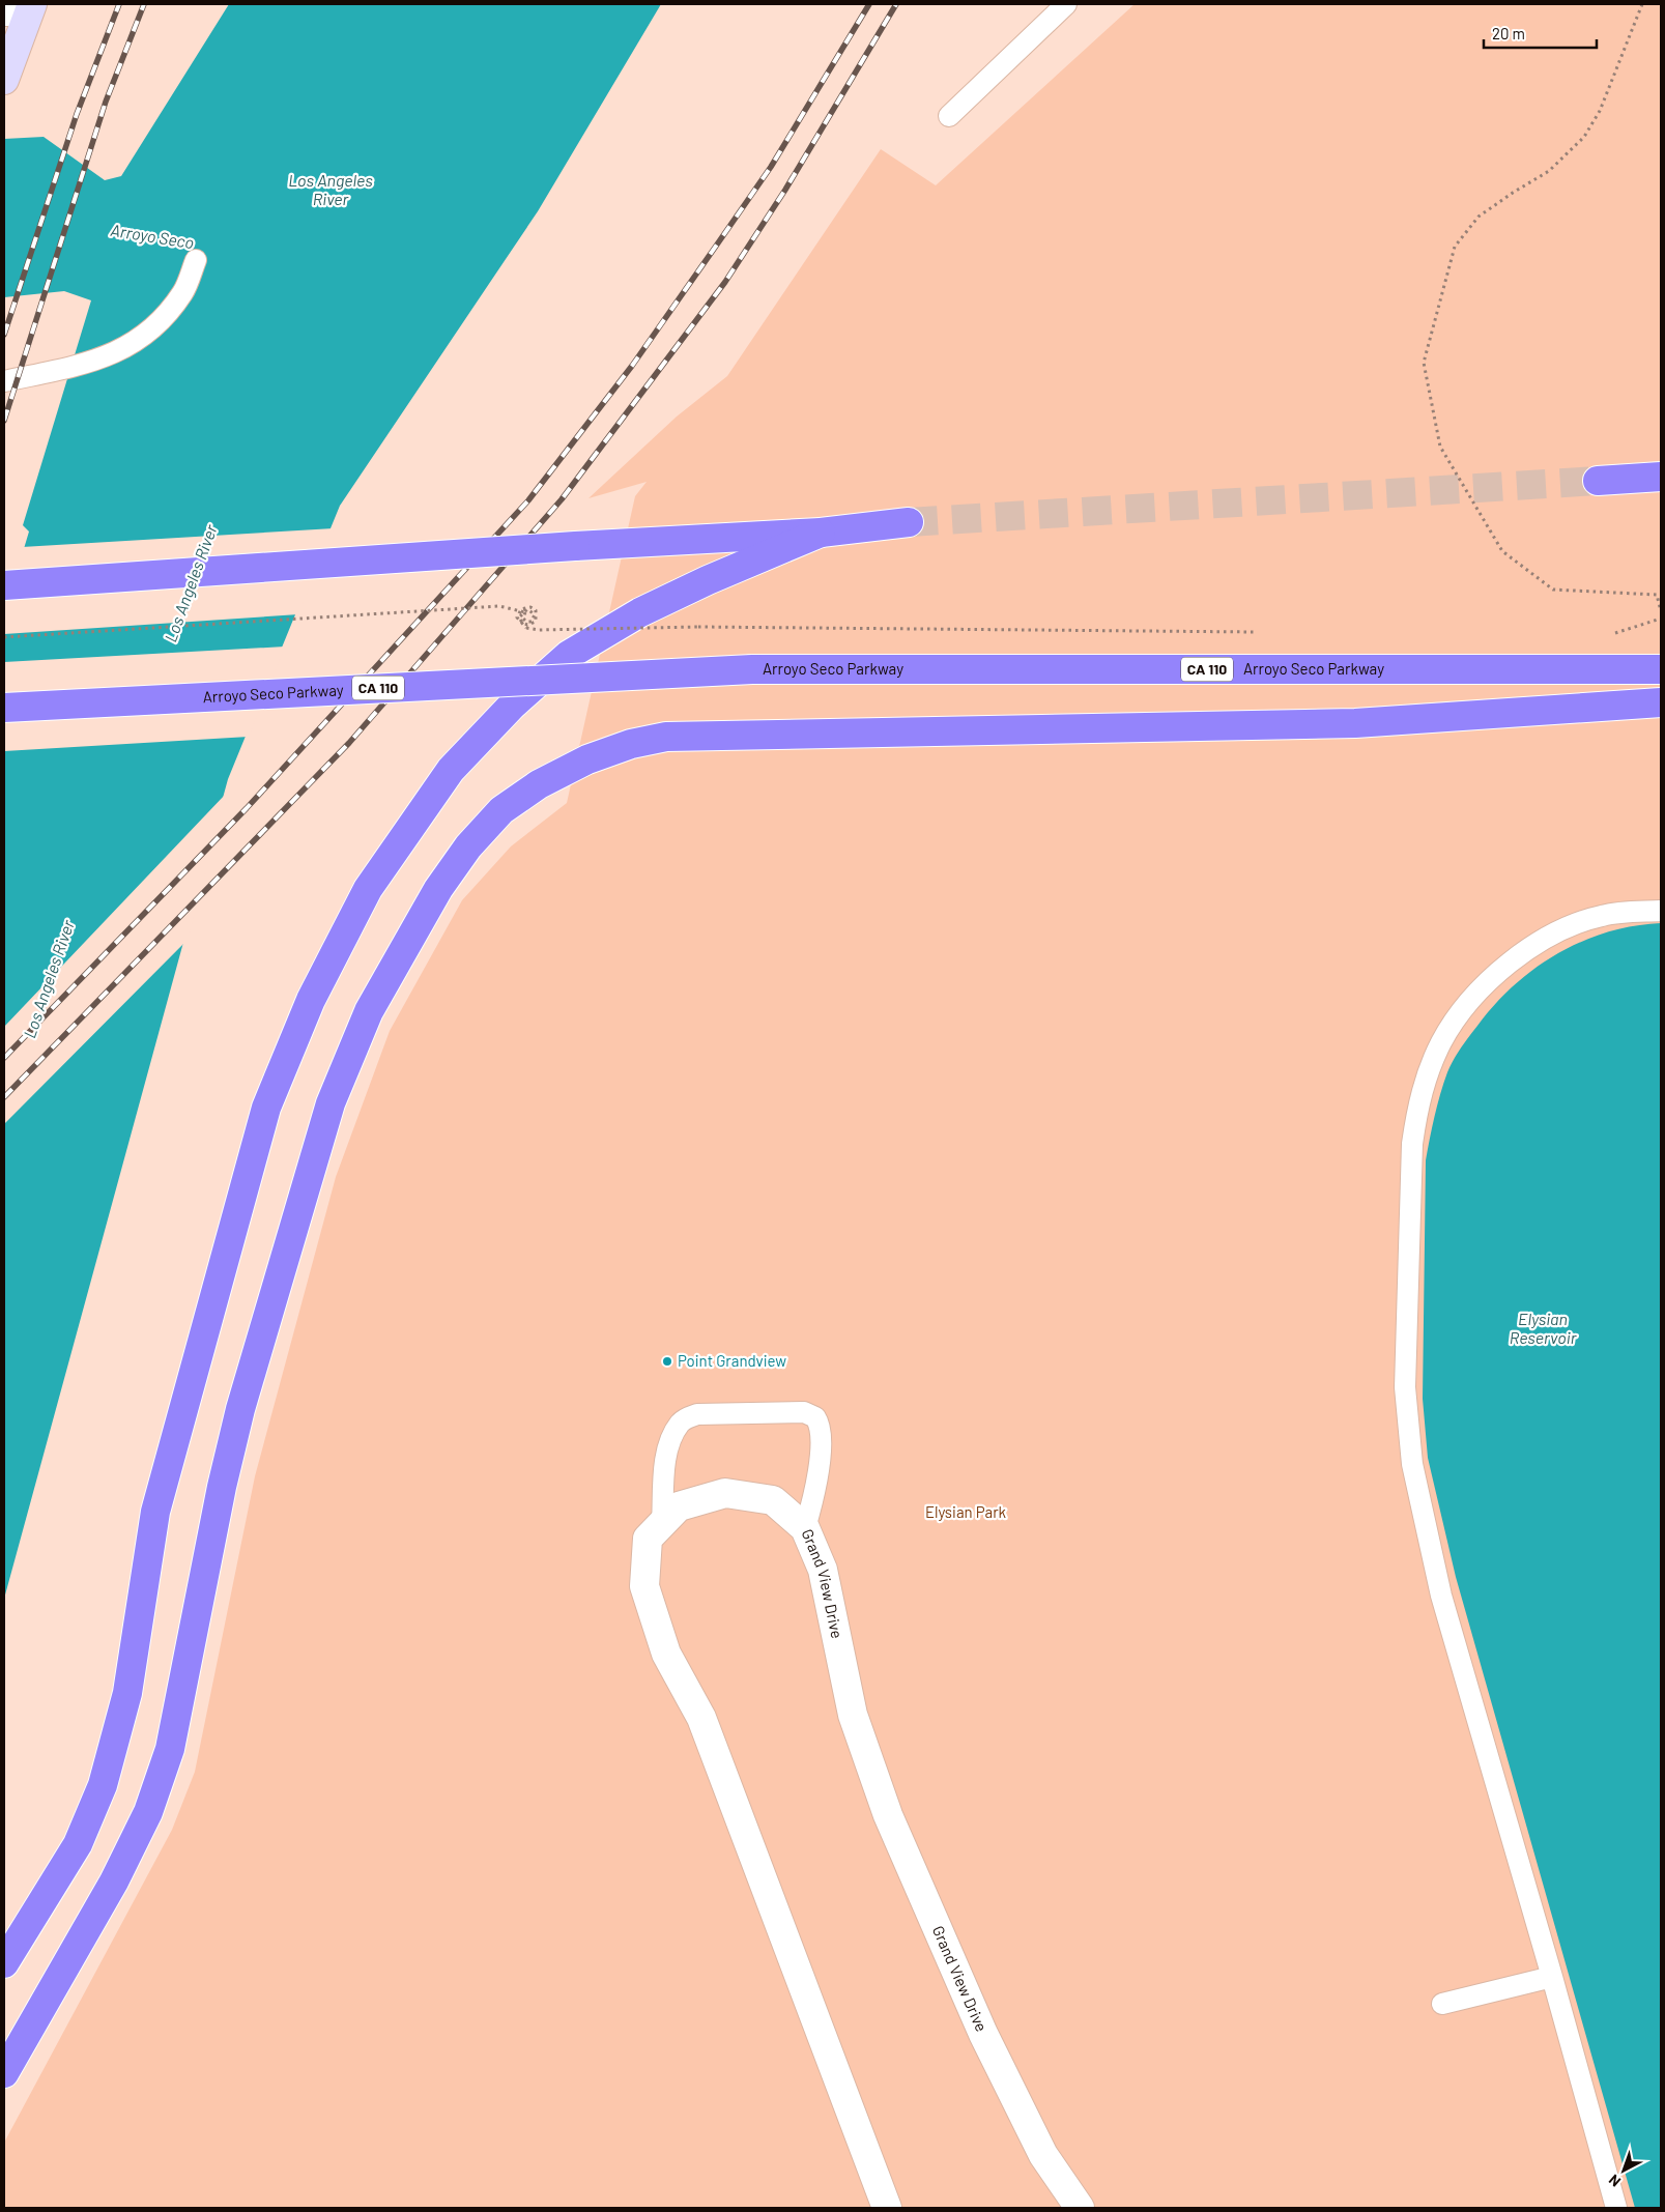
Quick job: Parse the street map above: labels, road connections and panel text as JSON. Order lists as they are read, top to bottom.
{
  "streets": {
    "highway": ["Arroyo Seco Parkway", "CA 110"],
    "street": ["Grand View Drive"]
  },
  "water": ["Los Angeles River", "Arroyo Seco", "Elysian Reservoir"],
  "parks": ["Elysian Park"],
  "places": ["Point Grandview"],
  "scale_bar": "20 m",
  "north": "bottom left"
}
